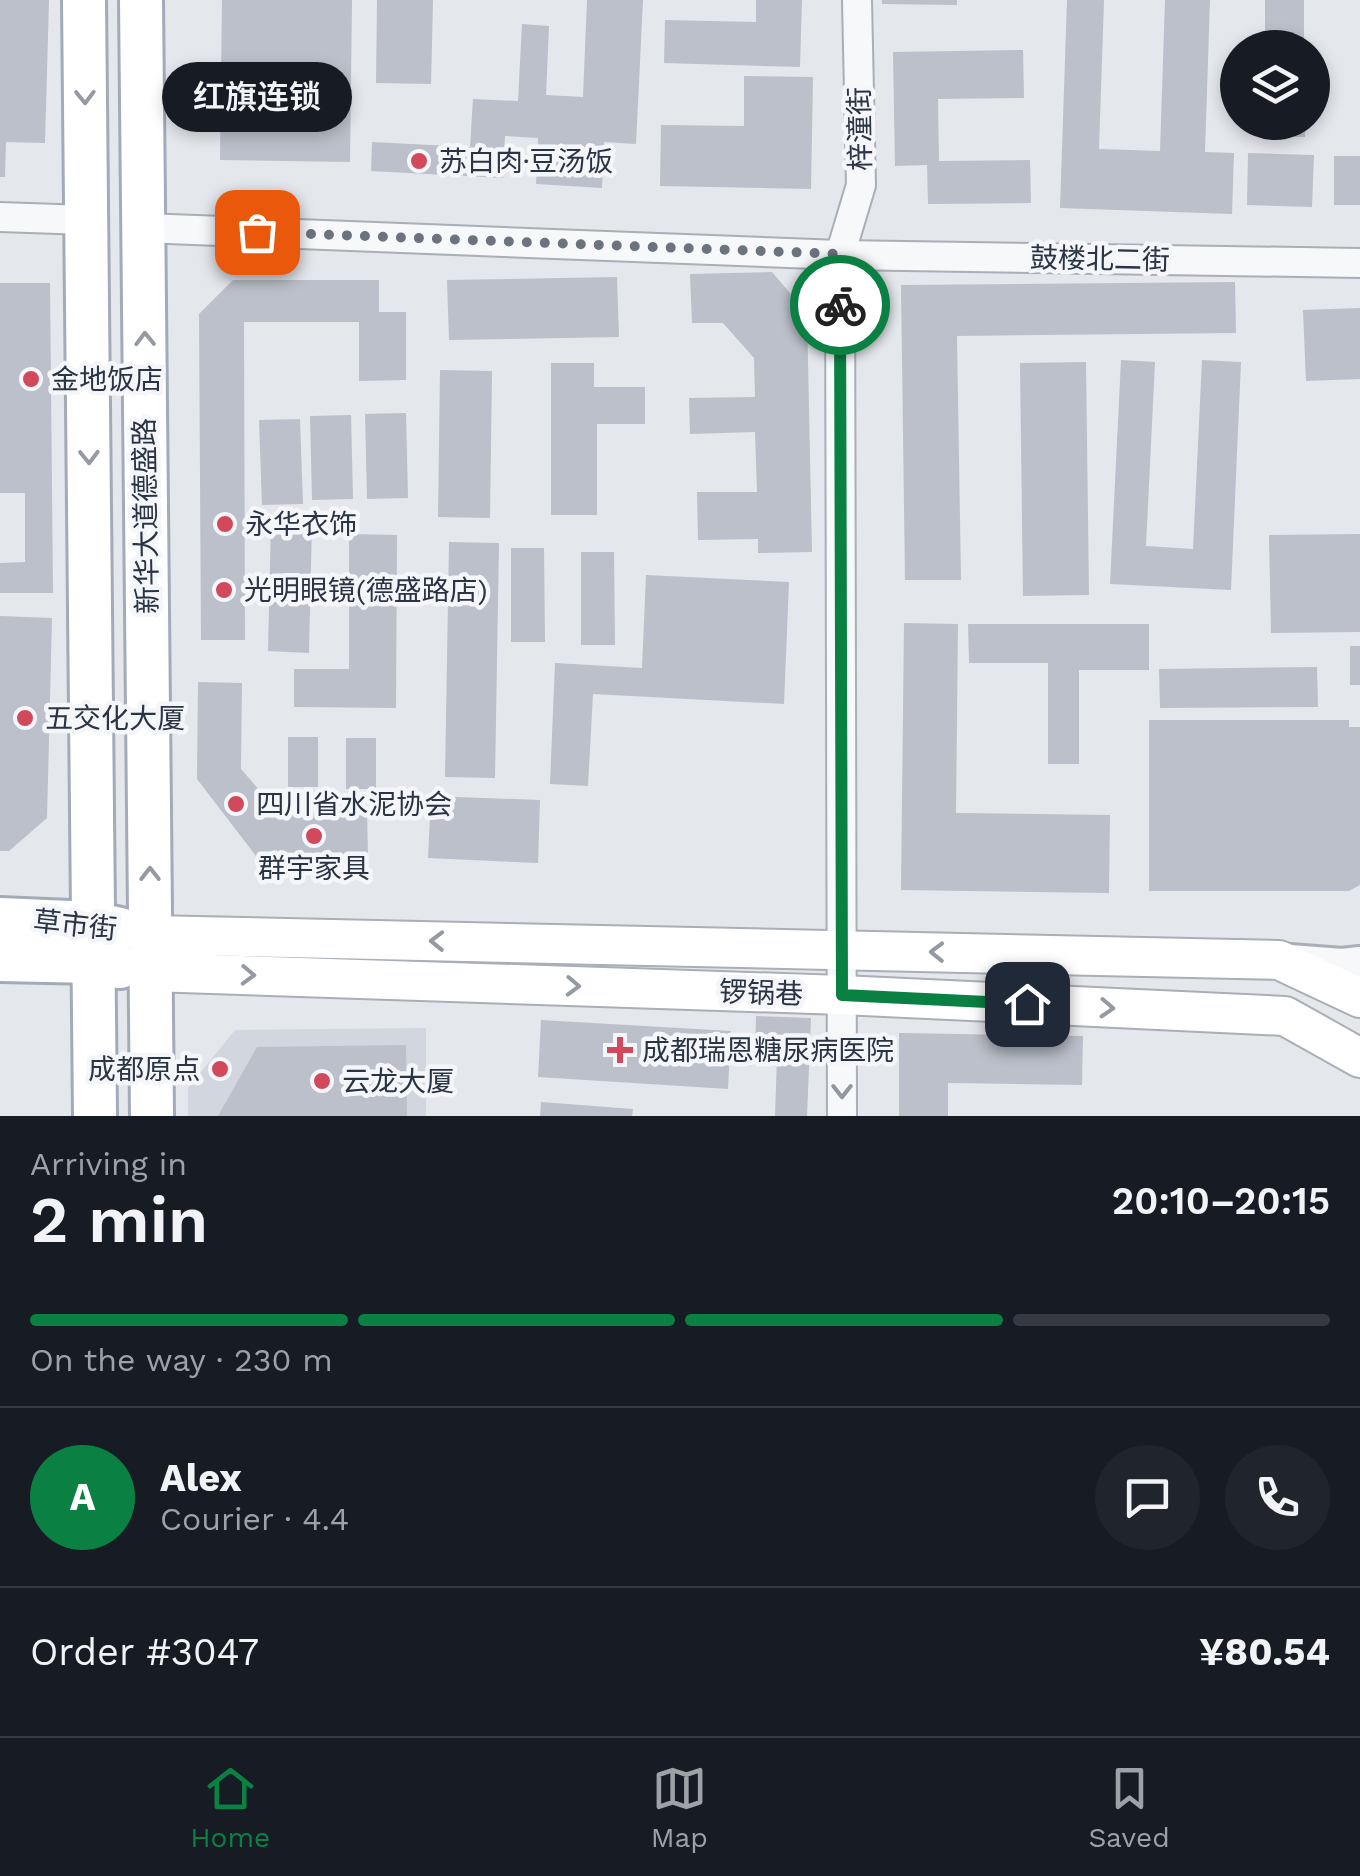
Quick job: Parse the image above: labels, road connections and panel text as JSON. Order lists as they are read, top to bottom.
{
  "streets": {
    "main road": ["新华大道德盛路", "草市街", "锣锅巷"],
    "street": ["梓潼街", "鼓楼北二街"]
  },
  "crossings": [
    ["梓潼街", "鼓楼北二街"],
    ["梓潼街", "锣锅巷"],
    ["鼓楼北二街", "新华大道德盛路"],
    ["新华大道德盛路", "草市街"],
    ["新华大道德盛路", "锣锅巷"],
    ["草市街", "锣锅巷"]
  ],
  "places": {
    "other": [
      "苏白肉·豆汤饭",
      "红旗连锁",
      "金地饭店",
      "永华衣饰",
      "光明眼镜(德盛路店)",
      "五交化大厦",
      "四川省水泥协会",
      "群宇家具",
      "成都原点",
      "云龙大厦"
    ],
    "health": ["成都瑞恩糖尿病医院"]
  },
  "page": {
    "bubble": "红旗连锁",
    "heading": ["2 min", "Arriving in", "20:10–20:15"],
    "panel": [
      "Alex",
      "Courier · 4.4",
      "Order #3047",
      "¥80.54"
    ],
    "bar": "On the way · 230 m",
    "round": "A",
    "tabs": ["Home", "Map", "Saved"]
  }
}
